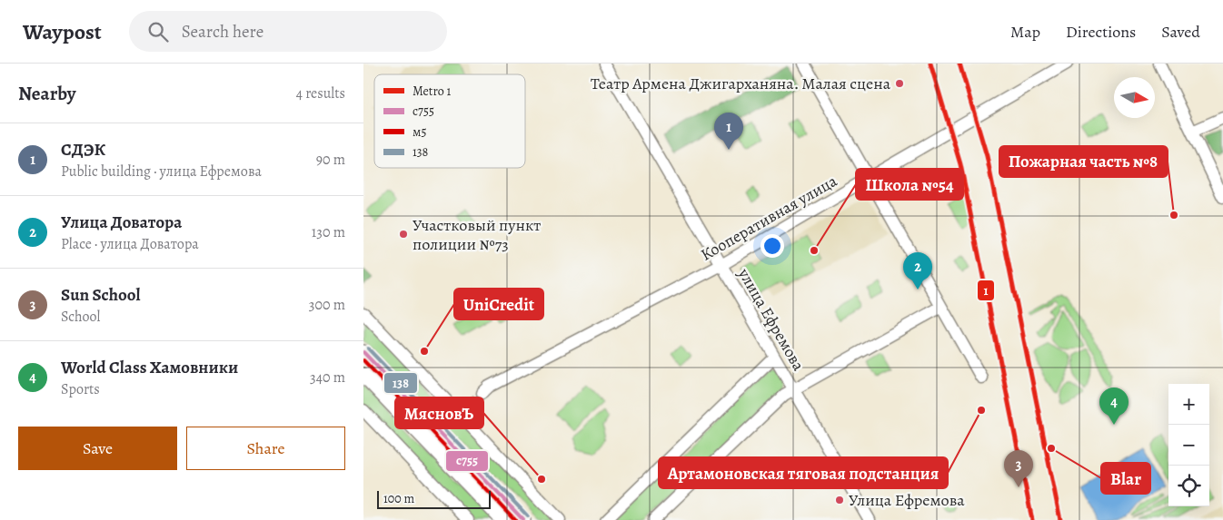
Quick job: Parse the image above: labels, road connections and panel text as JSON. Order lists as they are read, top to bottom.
{
  "streets": {
    "street": ["Кооперативная улица", "улица Ефремова"]
  },
  "crossings": [
    ["Кооперативная улица", "улица Ефремова"]
  ],
  "places": [
    "Театр Армена Джигарханяна. Малая сцена",
    "Пожарная часть №8",
    "Участковый пункт полиции №73",
    "Школа №54",
    "UniCredit",
    "Артамоновская тяговая подстанция",
    "Blar",
    "МясновЪ",
    "Улица Ефремова"
  ],
  "lines": [
    "metro line 1",
    "transit line 138",
    "transit line с755",
    "transit line м5"
  ],
  "legend": [
    "Metro 1",
    "с755",
    "м5",
    "138"
  ],
  "scale_bar": "100 m",
  "north": "right",
  "page": {
    "header": "Waypost",
    "search": "Search here",
    "nav": ["Map", "Directions", "Saved"],
    "heading": ["Nearby", "4 results"],
    "pins": [
      "1",
      "2",
      "4",
      "3"
    ],
    "list": [
      {
        "mark": "1",
        "name": "СДЭК",
        "note": "Public building · улица Ефремова",
        "value": "90 m"
      },
      {
        "mark": "2",
        "name": "Улица Доватора",
        "note": "Place · улица Доватора",
        "value": "130 m"
      },
      {
        "mark": "3",
        "name": "Sun School",
        "note": "School",
        "value": "300 m"
      },
      {
        "mark": "4",
        "name": "World Class Хамовники",
        "note": "Sports",
        "value": "340 m"
      }
    ],
    "map_buttons": ["+", "−"],
    "buttons": ["Save", "Share"],
    "scale": "100 m"
  }
}
